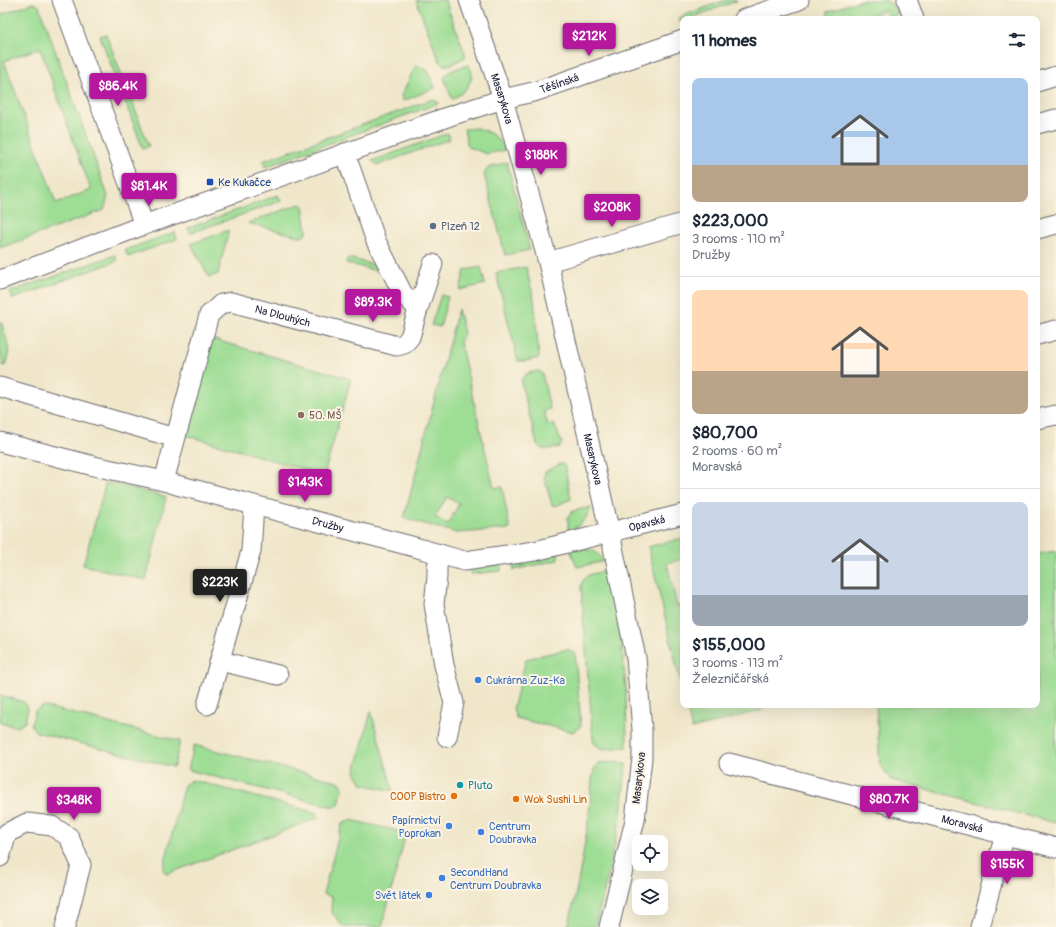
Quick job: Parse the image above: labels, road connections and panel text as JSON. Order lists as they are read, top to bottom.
{
  "streets": {
    "street": [
      "Těšínská",
      "Masarykova",
      "Na Dlouhých",
      "Opavská",
      "Družby",
      "Moravská"
    ]
  },
  "crossings": [
    ["Těšínská", "Masarykova"],
    ["Masarykova", "Opavská"],
    ["Masarykova", "Družby"],
    ["Opavská", "Družby"]
  ],
  "places": {
    "transit": ["Ke Kukačce"],
    "other": [
      "Plzeň 12",
      "50. MŠ",
      "Cukrárna Zuz-Ka",
      "Pluto",
      "COOP Bistro",
      "Wok Sushi Lin",
      "Papírnictví Poprokan",
      "Centrum Doubravka",
      "SecondHand Centrum Doubravka",
      "Svět látek"
    ]
  },
  "page": {
    "heading": "11 homes",
    "price": [
      "$212K",
      "$86.4K",
      "$188K",
      "$81.4K",
      "$208K",
      "$89.3K",
      "$143K",
      "$223K",
      "$80.7K",
      "$348K",
      "$155K"
    ],
    "list": [
      {
        "name": "$223,000",
        "note": "3 rooms · 110 m² · Družby"
      },
      {
        "name": "$80,700",
        "note": "2 rooms · 60 m² · Moravská"
      },
      {
        "name": "$155,000",
        "note": "3 rooms · 113 m² · Železničářská"
      }
    ]
  }
}
